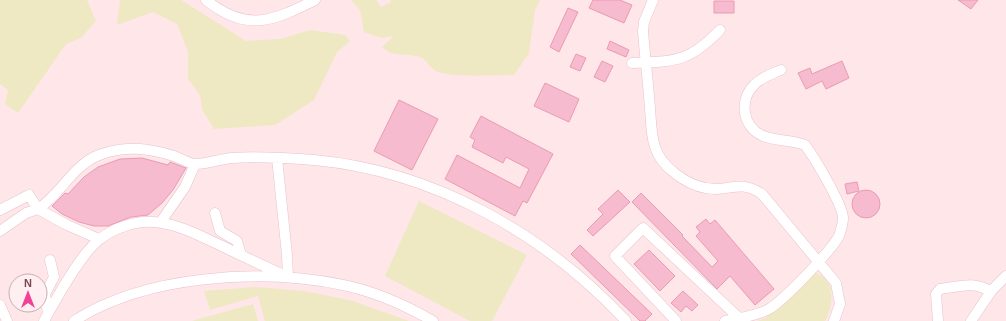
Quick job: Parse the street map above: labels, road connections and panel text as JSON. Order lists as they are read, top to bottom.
{
  "north": "top"
}
